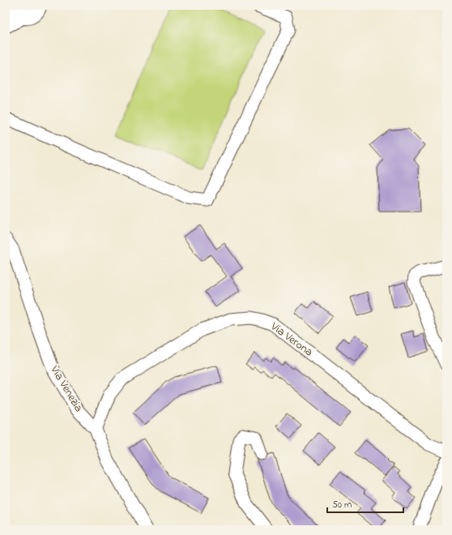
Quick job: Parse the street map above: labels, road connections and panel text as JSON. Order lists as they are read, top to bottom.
{
  "streets": {
    "street": ["Via Verona", "Via Venezia"]
  },
  "crossings": [
    ["Via Verona", "Via Venezia"]
  ],
  "scale_bar": "50 m"
}
